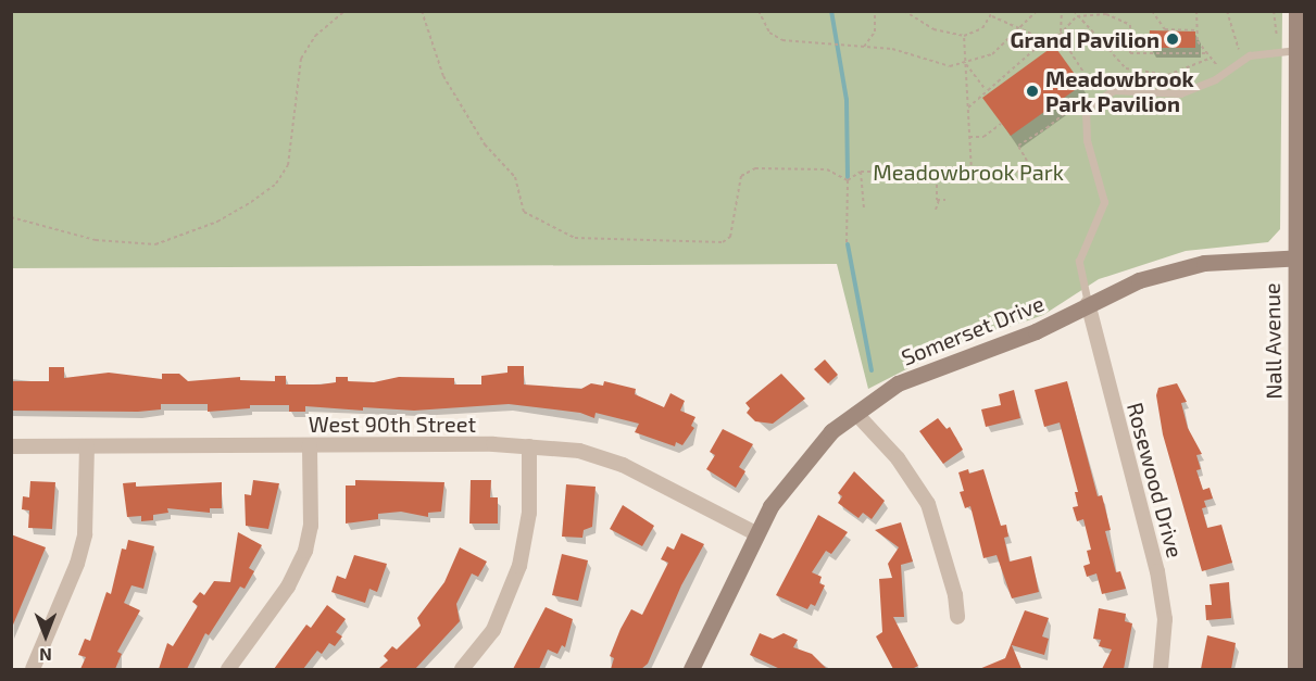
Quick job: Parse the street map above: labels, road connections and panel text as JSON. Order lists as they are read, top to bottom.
{
  "streets": {
    "street": [
      "Somerset Drive",
      "Nall Avenue",
      "West 90th Street",
      "Rosewood Drive"
    ]
  },
  "crossings": [
    ["Somerset Drive", "Nall Avenue"],
    ["Somerset Drive", "West 90th Street"],
    ["Somerset Drive", "Rosewood Drive"]
  ],
  "parks": ["Meadowbrook Park"],
  "places": ["Grand Pavilion", "Meadowbrook Park Pavilion"],
  "north": "bottom"
}
